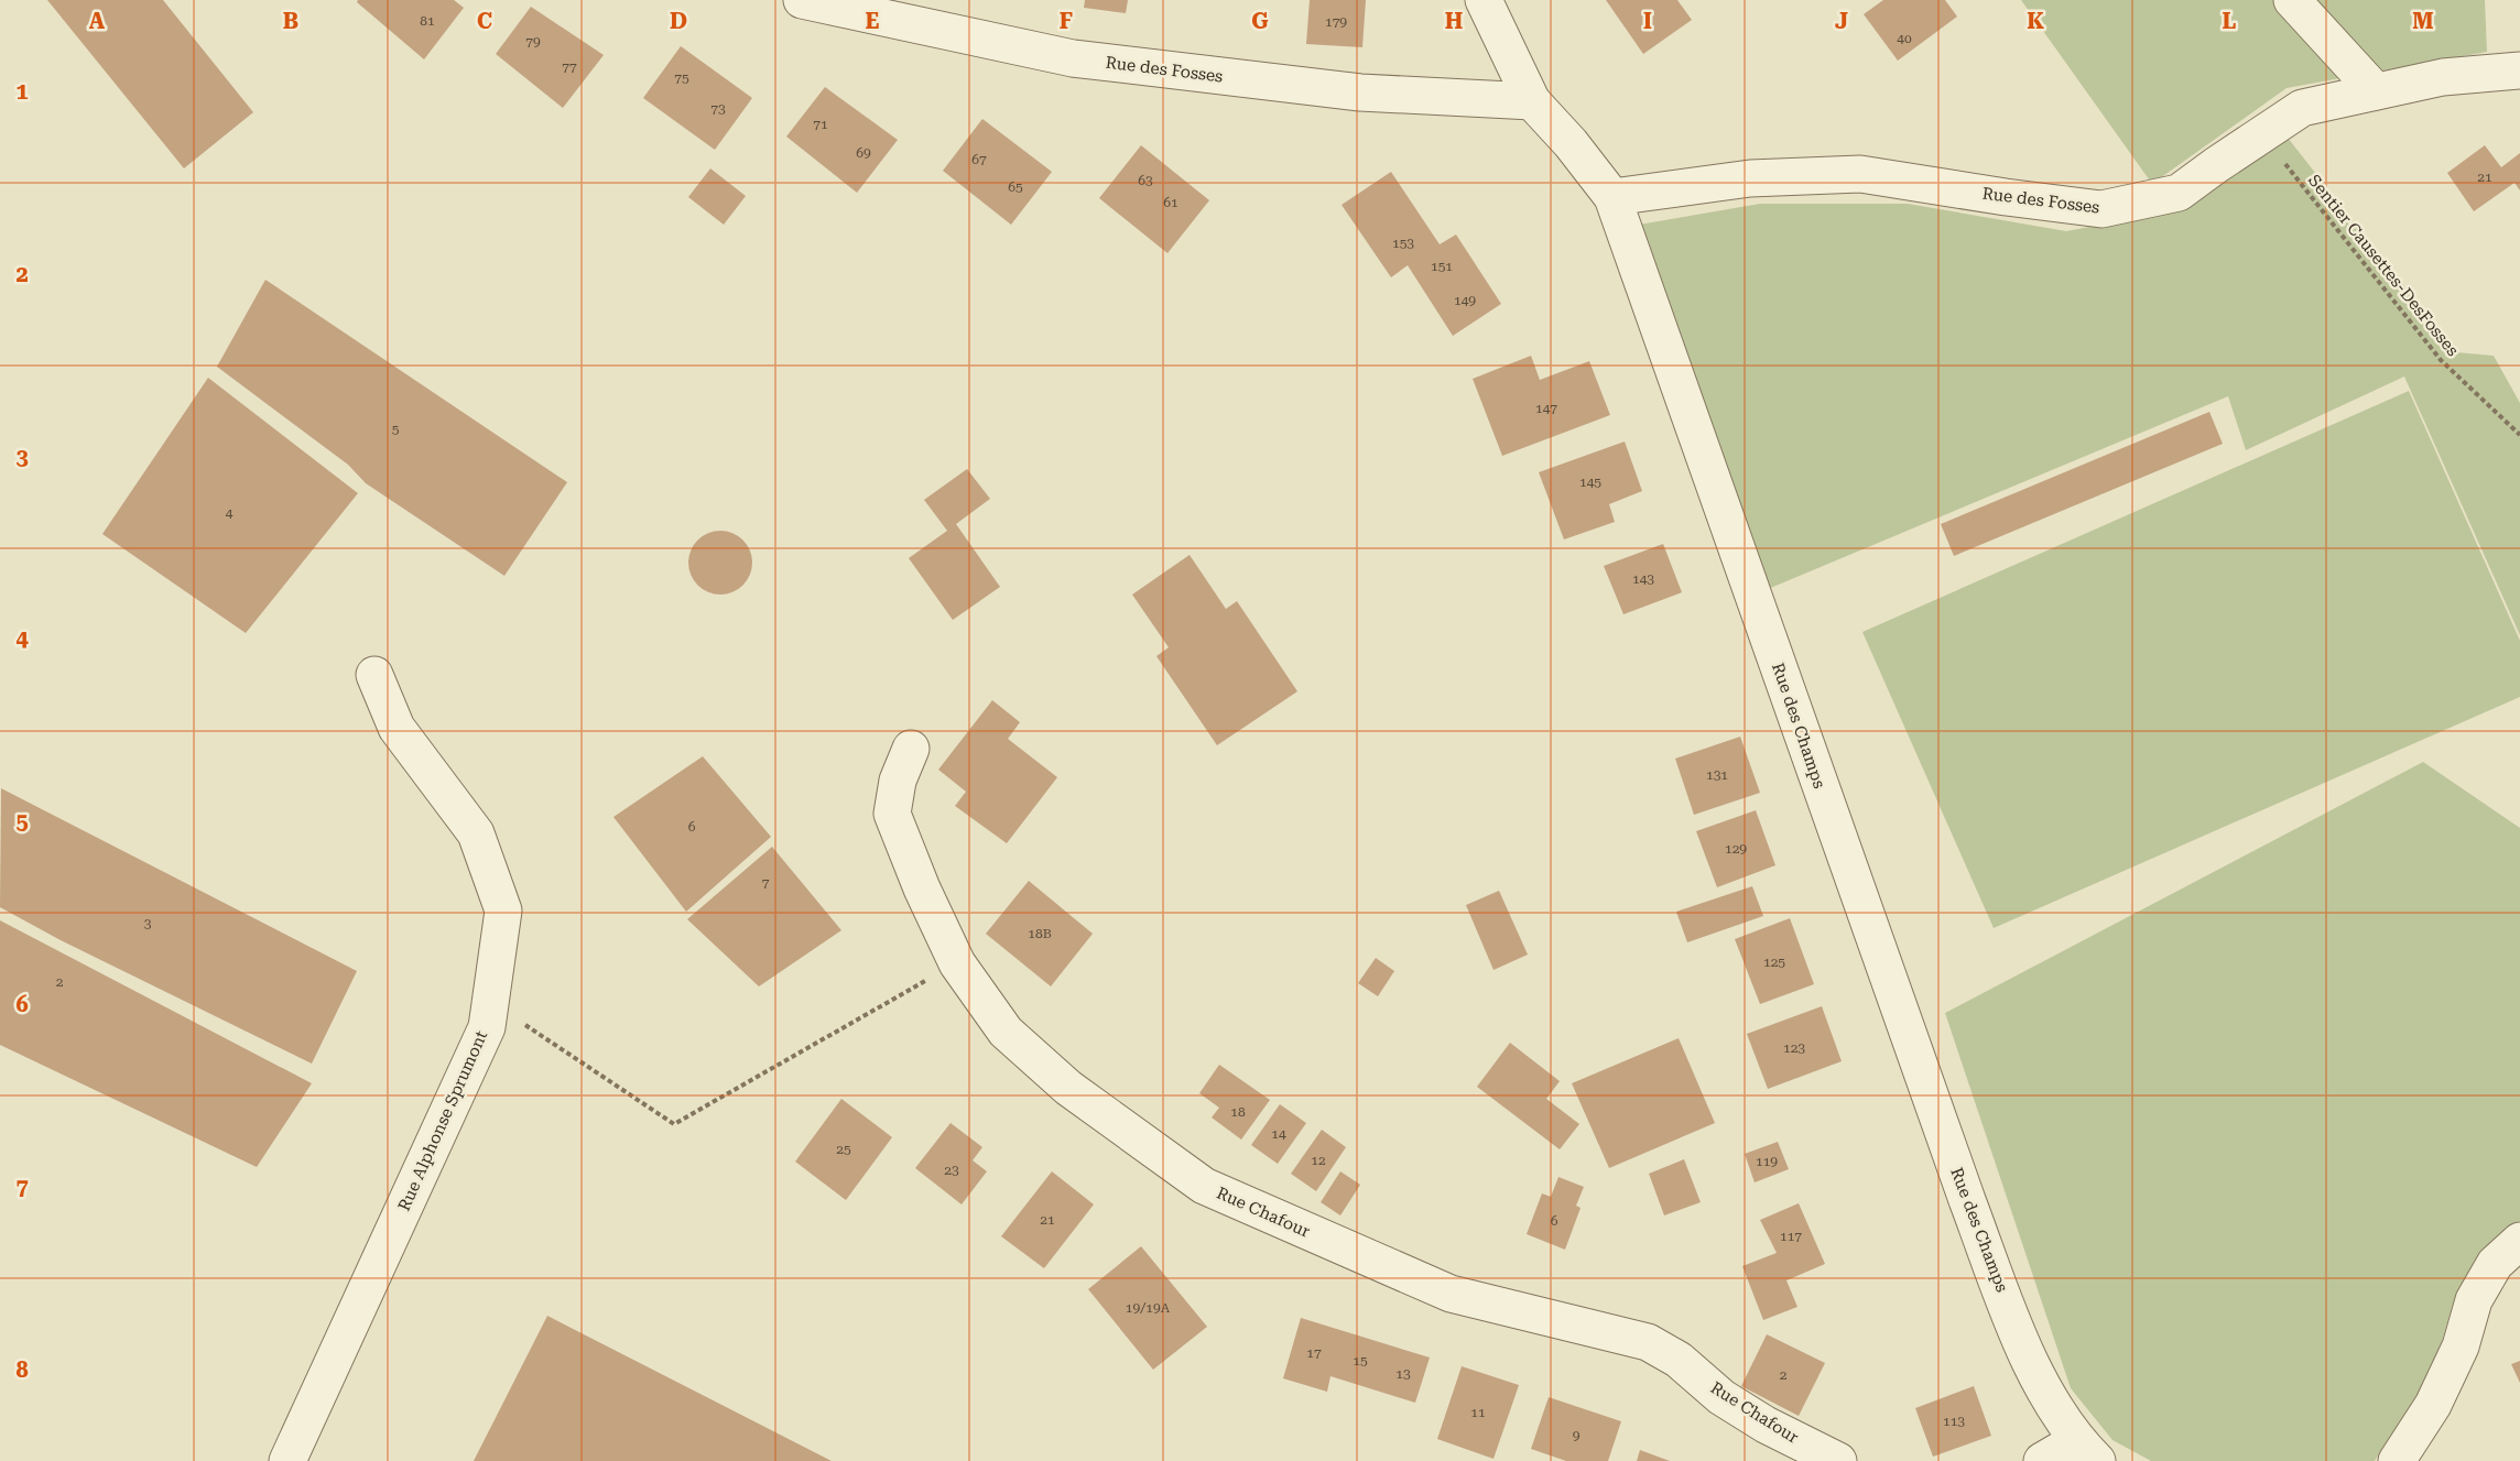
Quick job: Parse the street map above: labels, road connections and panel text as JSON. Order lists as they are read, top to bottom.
{
  "streets": {
    "street": [
      "Rue des Fosses",
      "Rue des Champs",
      "Rue Alphonse Sprumont",
      "Rue Chafour"
    ],
    "path": ["Sentier Causettes-DesFosses"]
  },
  "crossings": [
    ["Rue des Fosses", "Sentier Causettes-DesFosses"],
    ["Rue des Fosses", "Rue des Champs"]
  ],
  "house_numbers": [
    "81",
    "179",
    "40",
    "79",
    "77",
    "75",
    "73",
    "71",
    "69",
    "67",
    "21",
    "63",
    "65",
    "61",
    "153",
    "151",
    "149",
    "147",
    "5",
    "145",
    "4",
    "143",
    "131",
    "6",
    "129",
    "7",
    "3",
    "18B",
    "125",
    "2",
    "123",
    "18",
    "14",
    "25",
    "12",
    "119",
    "23",
    "21",
    "6",
    "117",
    "19/19A",
    "17",
    "15",
    "13",
    "2",
    "11",
    "113",
    "9"
  ],
  "grid": {
    "columns": [
      "A",
      "B",
      "C",
      "D",
      "E",
      "F",
      "G",
      "H",
      "I",
      "J",
      "K",
      "L",
      "M"
    ],
    "rows": [
      "1",
      "2",
      "3",
      "4",
      "5",
      "6",
      "7",
      "8"
    ]
  }
}
